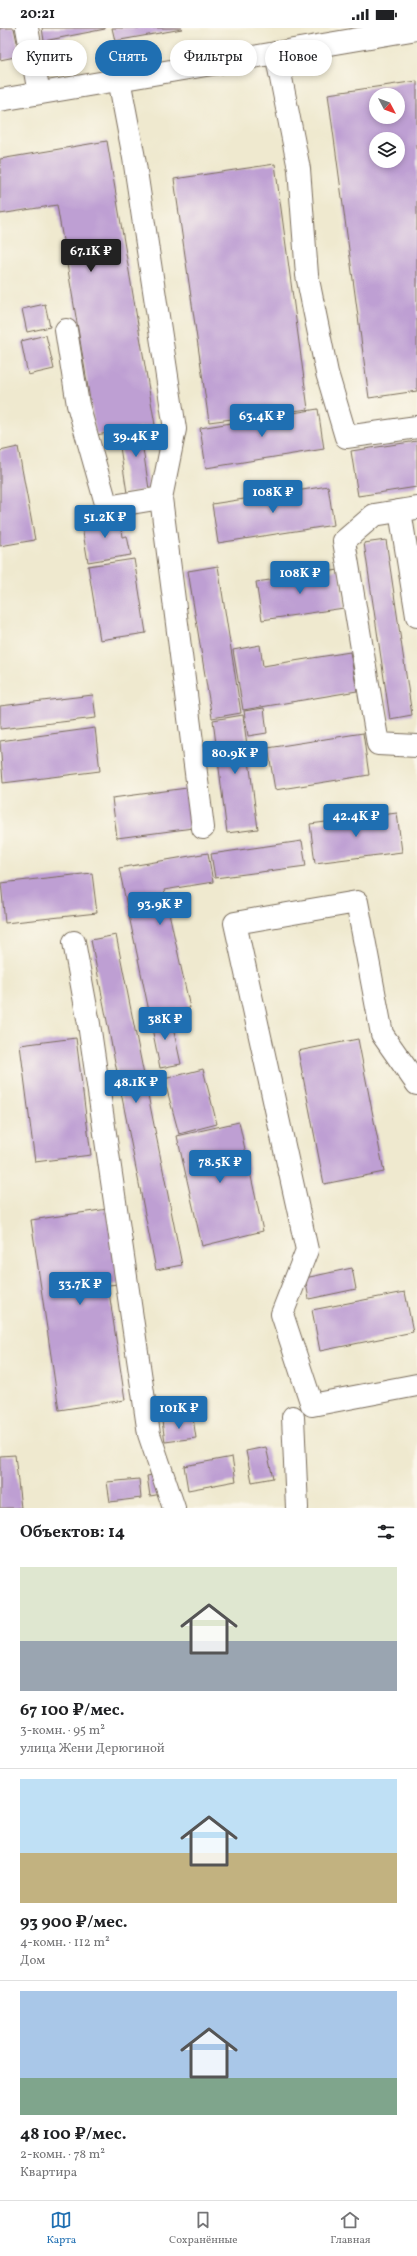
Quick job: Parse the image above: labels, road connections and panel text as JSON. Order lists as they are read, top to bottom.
{
  "north": "bottom right",
  "page": {
    "status": "20:21",
    "chip": [
      "Купить",
      "Снять",
      "Фильтры",
      "Новое"
    ],
    "price": [
      "67.1K ₽",
      "63.4K ₽",
      "39.4K ₽",
      "108K ₽",
      "51.2K ₽",
      "108K ₽",
      "80.9K ₽",
      "42.4K ₽",
      "93.9K ₽",
      "38K ₽",
      "48.1K ₽",
      "78.5K ₽",
      "33.7K ₽",
      "101K ₽"
    ],
    "heading": "Объектов: 14",
    "list": [
      {
        "name": "67 100 ₽/мес.",
        "note": "3-комн. · 95 m² · улица Жени Дерюгиной"
      },
      {
        "name": "93 900 ₽/мес.",
        "note": "4-комн. · 112 m² · Дом"
      },
      {
        "name": "48 100 ₽/мес.",
        "note": "2-комн. · 78 m² · Квартира"
      }
    ],
    "tabs": ["Карта", "Сохранённые", "Главная"]
  }
}
